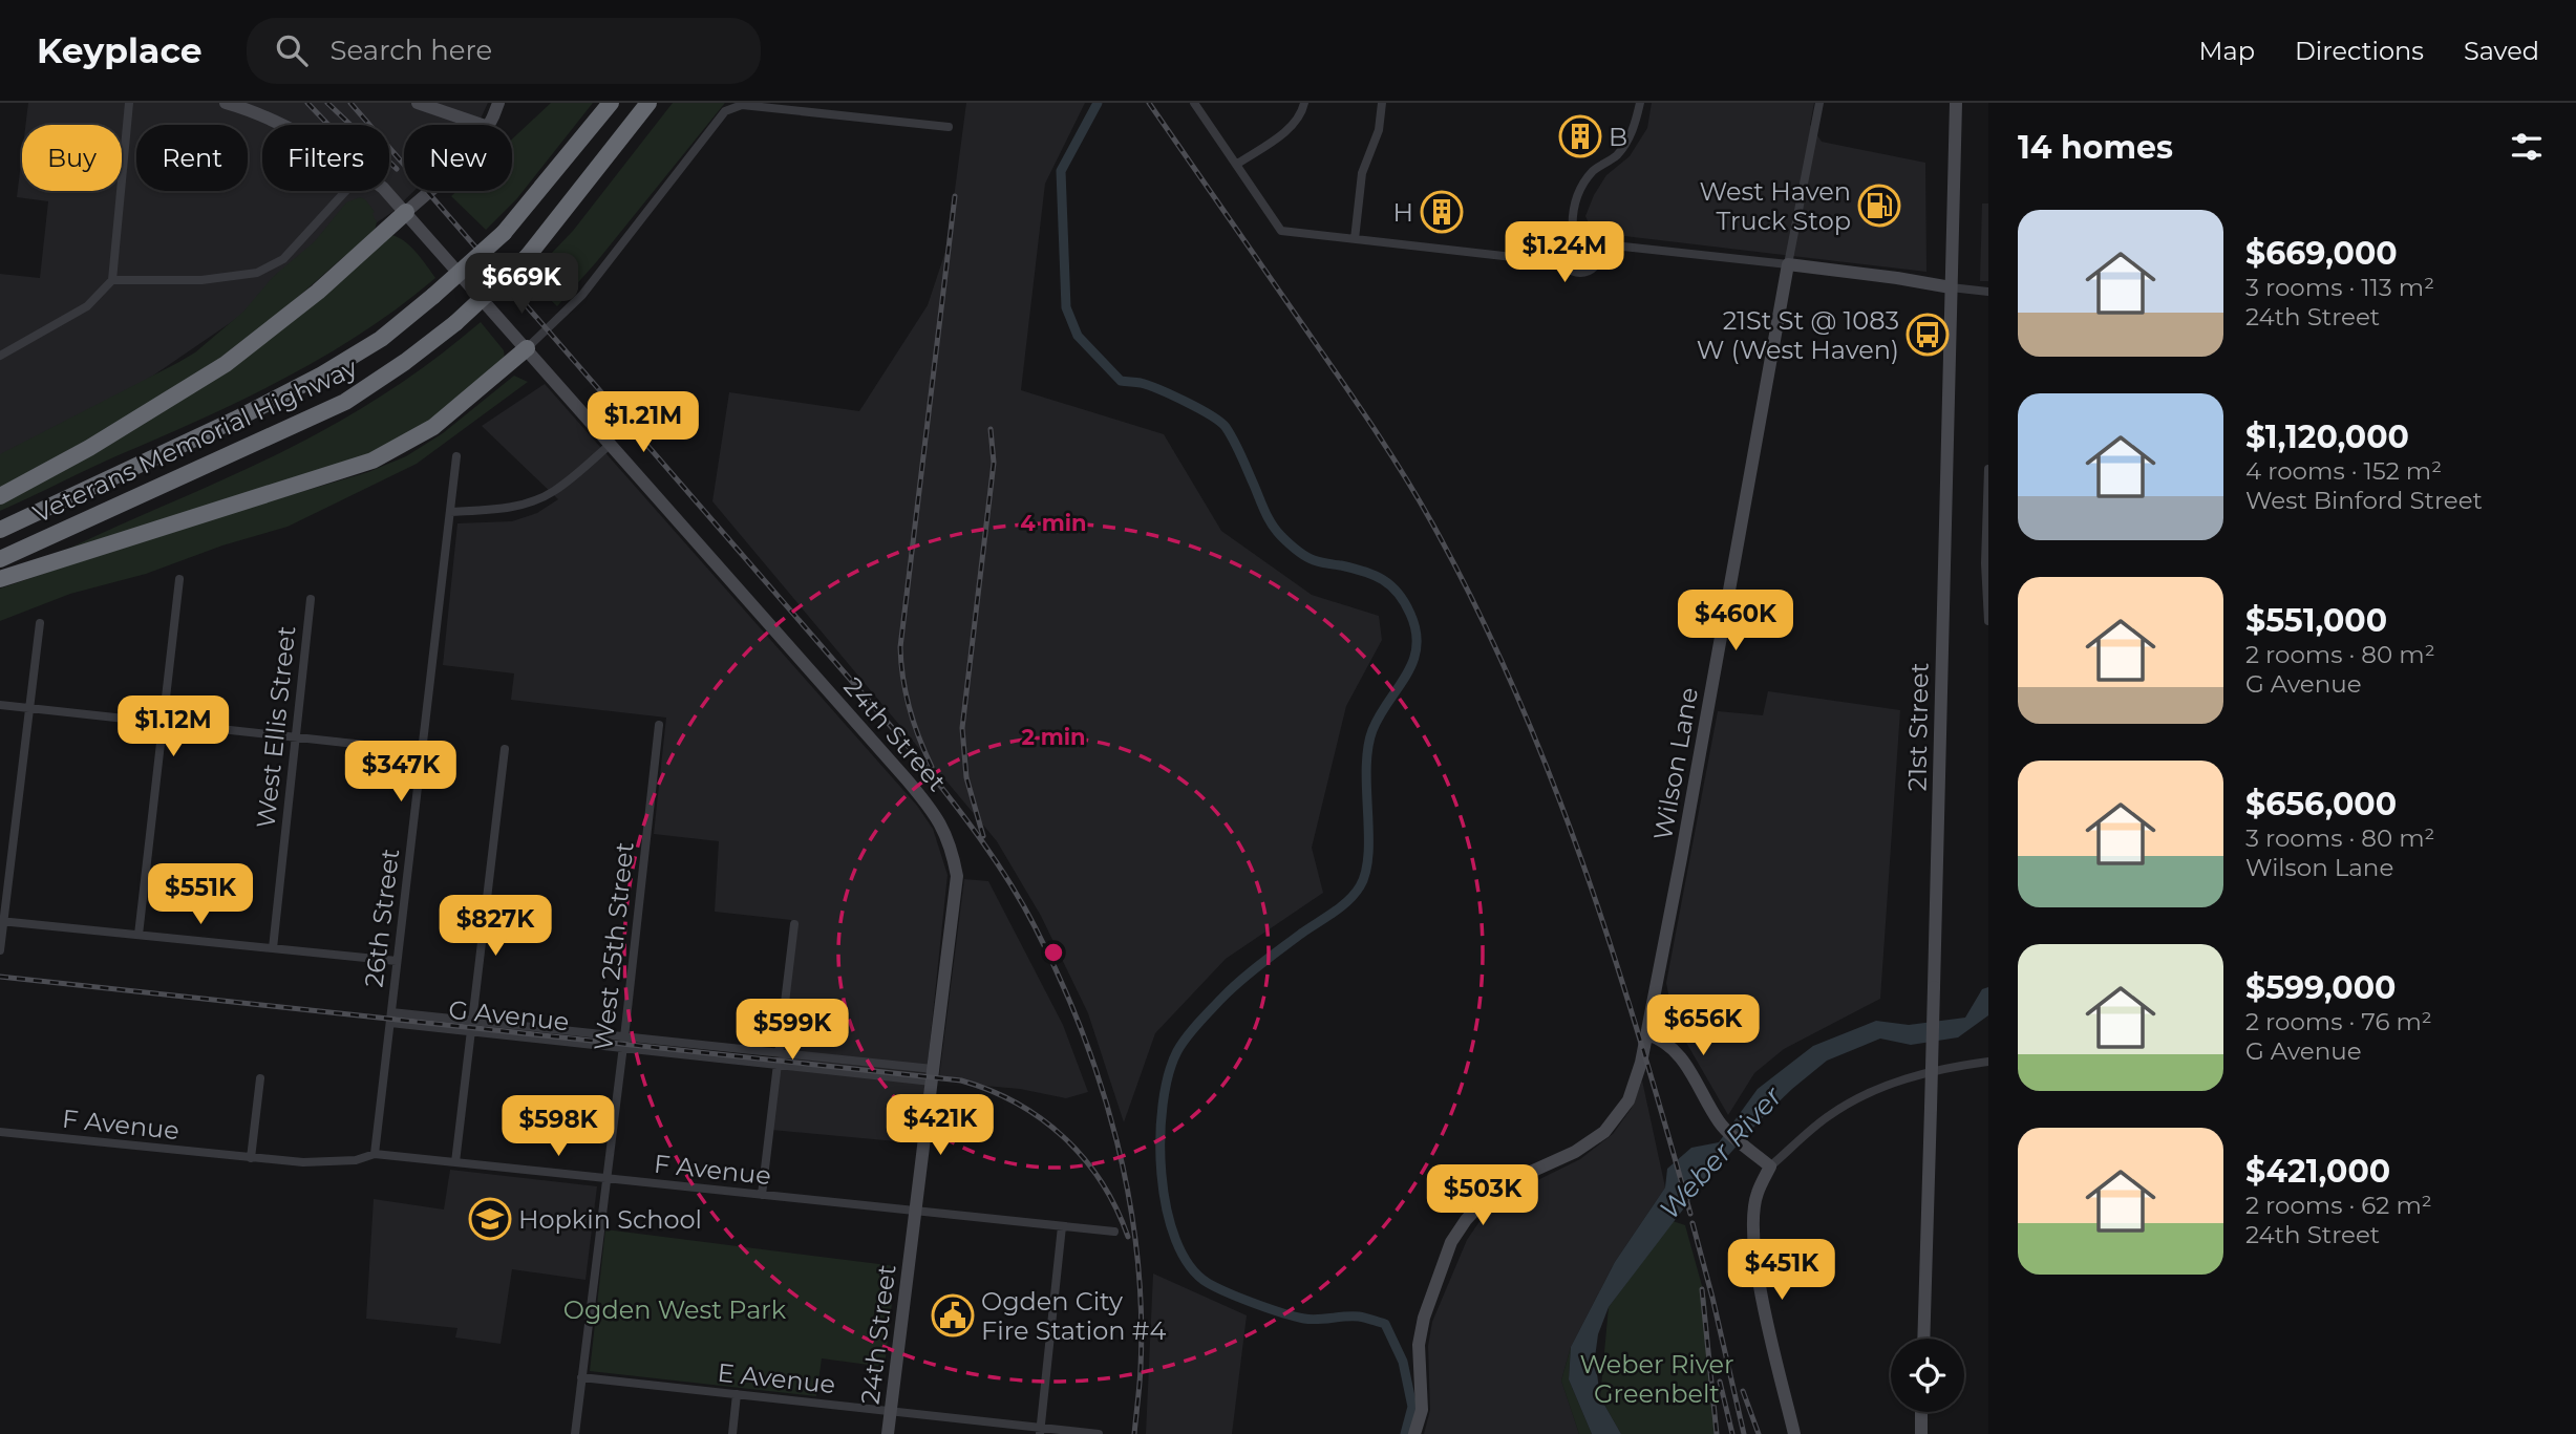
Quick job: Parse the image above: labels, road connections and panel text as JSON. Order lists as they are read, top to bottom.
{
  "streets": {
    "highway": ["Veterans Memorial Highway"],
    "main road": ["21st Street", "24th Street", "Wilson Lane"],
    "street": [
      "West Ellis Street",
      "26th Street",
      "West 25th Street",
      "G Avenue",
      "F Avenue",
      "E Avenue"
    ]
  },
  "crossings": [
    ["24th Street", "G Avenue"],
    ["24th Street", "F Avenue"],
    ["24th Street", "E Avenue"],
    ["26th Street", "G Avenue"],
    ["26th Street", "F Avenue"],
    ["West 25th Street", "G Avenue"],
    ["West 25th Street", "F Avenue"],
    ["West 25th Street", "E Avenue"]
  ],
  "water": ["Weber River"],
  "parks": ["Ogden West Park", "Weber River Greenbelt"],
  "places": {
    "building": ["B", "H"],
    "fuel station": ["West Haven Truck Stop"],
    "bus stop": ["21St St @ 1083 W (West Haven)"],
    "school or university": ["Hopkin School"],
    "public building": ["Ogden City Fire Station #4"]
  },
  "page": {
    "header": "Keyplace",
    "search": "Search here",
    "nav": ["Map", "Directions", "Saved"],
    "heading": "14 homes",
    "chip": [
      "Buy",
      "Rent",
      "Filters",
      "New"
    ],
    "list": [
      {
        "name": "$669,000",
        "note": "3 rooms · 113 m² · 24th Street"
      },
      {
        "name": "$1,120,000",
        "note": "4 rooms · 152 m² · West Binford Street"
      },
      {
        "name": "$551,000",
        "note": "2 rooms · 80 m² · G Avenue"
      },
      {
        "name": "$656,000",
        "note": "3 rooms · 80 m² · Wilson Lane"
      },
      {
        "name": "$599,000",
        "note": "2 rooms · 76 m² · G Avenue"
      },
      {
        "name": "$421,000",
        "note": "2 rooms · 62 m² · 24th Street"
      }
    ],
    "price": [
      "$1.24M",
      "$669K",
      "$1.21M",
      "$460K",
      "$1.12M",
      "$347K",
      "$551K",
      "$827K",
      "$656K",
      "$599K",
      "$421K",
      "$598K",
      "$503K",
      "$451K"
    ]
  },
  "rings": ["4 min", "2 min"]
}
